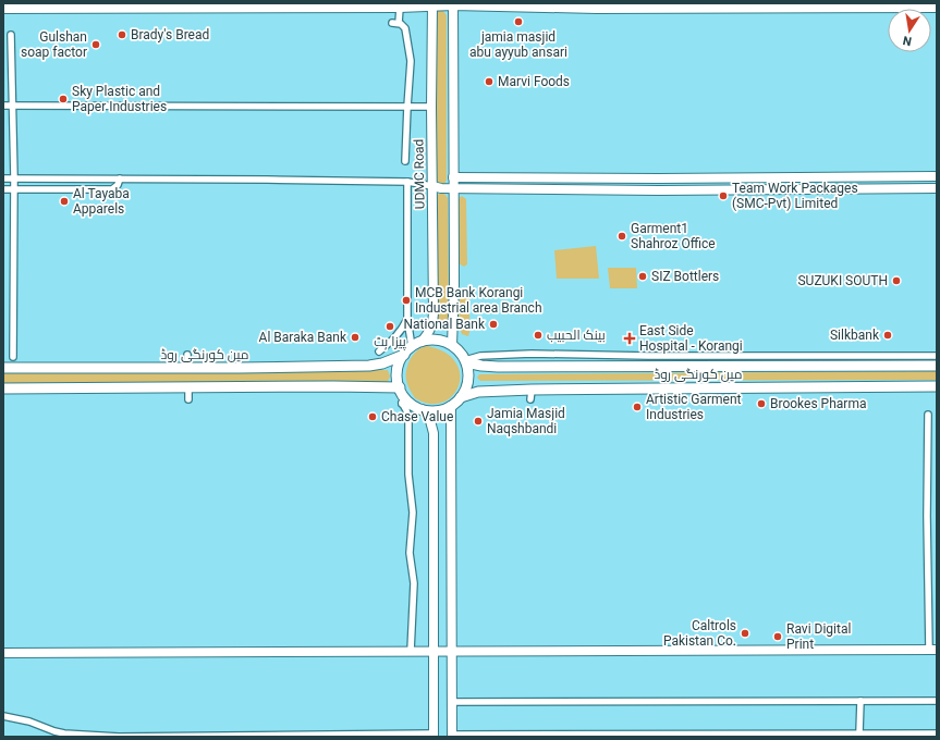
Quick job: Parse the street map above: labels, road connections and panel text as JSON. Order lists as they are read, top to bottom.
{
  "streets": {
    "main road": ["مین کورنگی روڈ"],
    "street": ["UDMC Road"]
  },
  "crossings": [
    ["UDMC Road", "مین کورنگی روڈ"]
  ],
  "places": {
    "other": [
      "jamia masjid abu ayyub ansari",
      "Brady's Bread",
      "Gulshan soap factor",
      "Marvi Foods",
      "Sky Plastic and Paper Industries",
      "Team Work Packages (SMC-Pvt) Limited",
      "Al Tayaba Apparels",
      "Garment1 Shahroz Office",
      "SIZ Bottlers",
      "SUZUKI SOUTH",
      "MCB Bank Korangi Industrial area Branch",
      "National Bank",
      "پیزا ہٹ",
      "بينک الحبيب",
      "Silkbank",
      "Al Baraka Bank",
      "Brookes Pharma",
      "Artistic Garment Industries",
      "Chase Value",
      "Jamia Masjid Naqshbandi",
      "Caltrols Pakistan Co.",
      "Ravi Digital Print"
    ],
    "health": ["East Side Hospital - Korangi"]
  },
  "north": "bottom"
}
